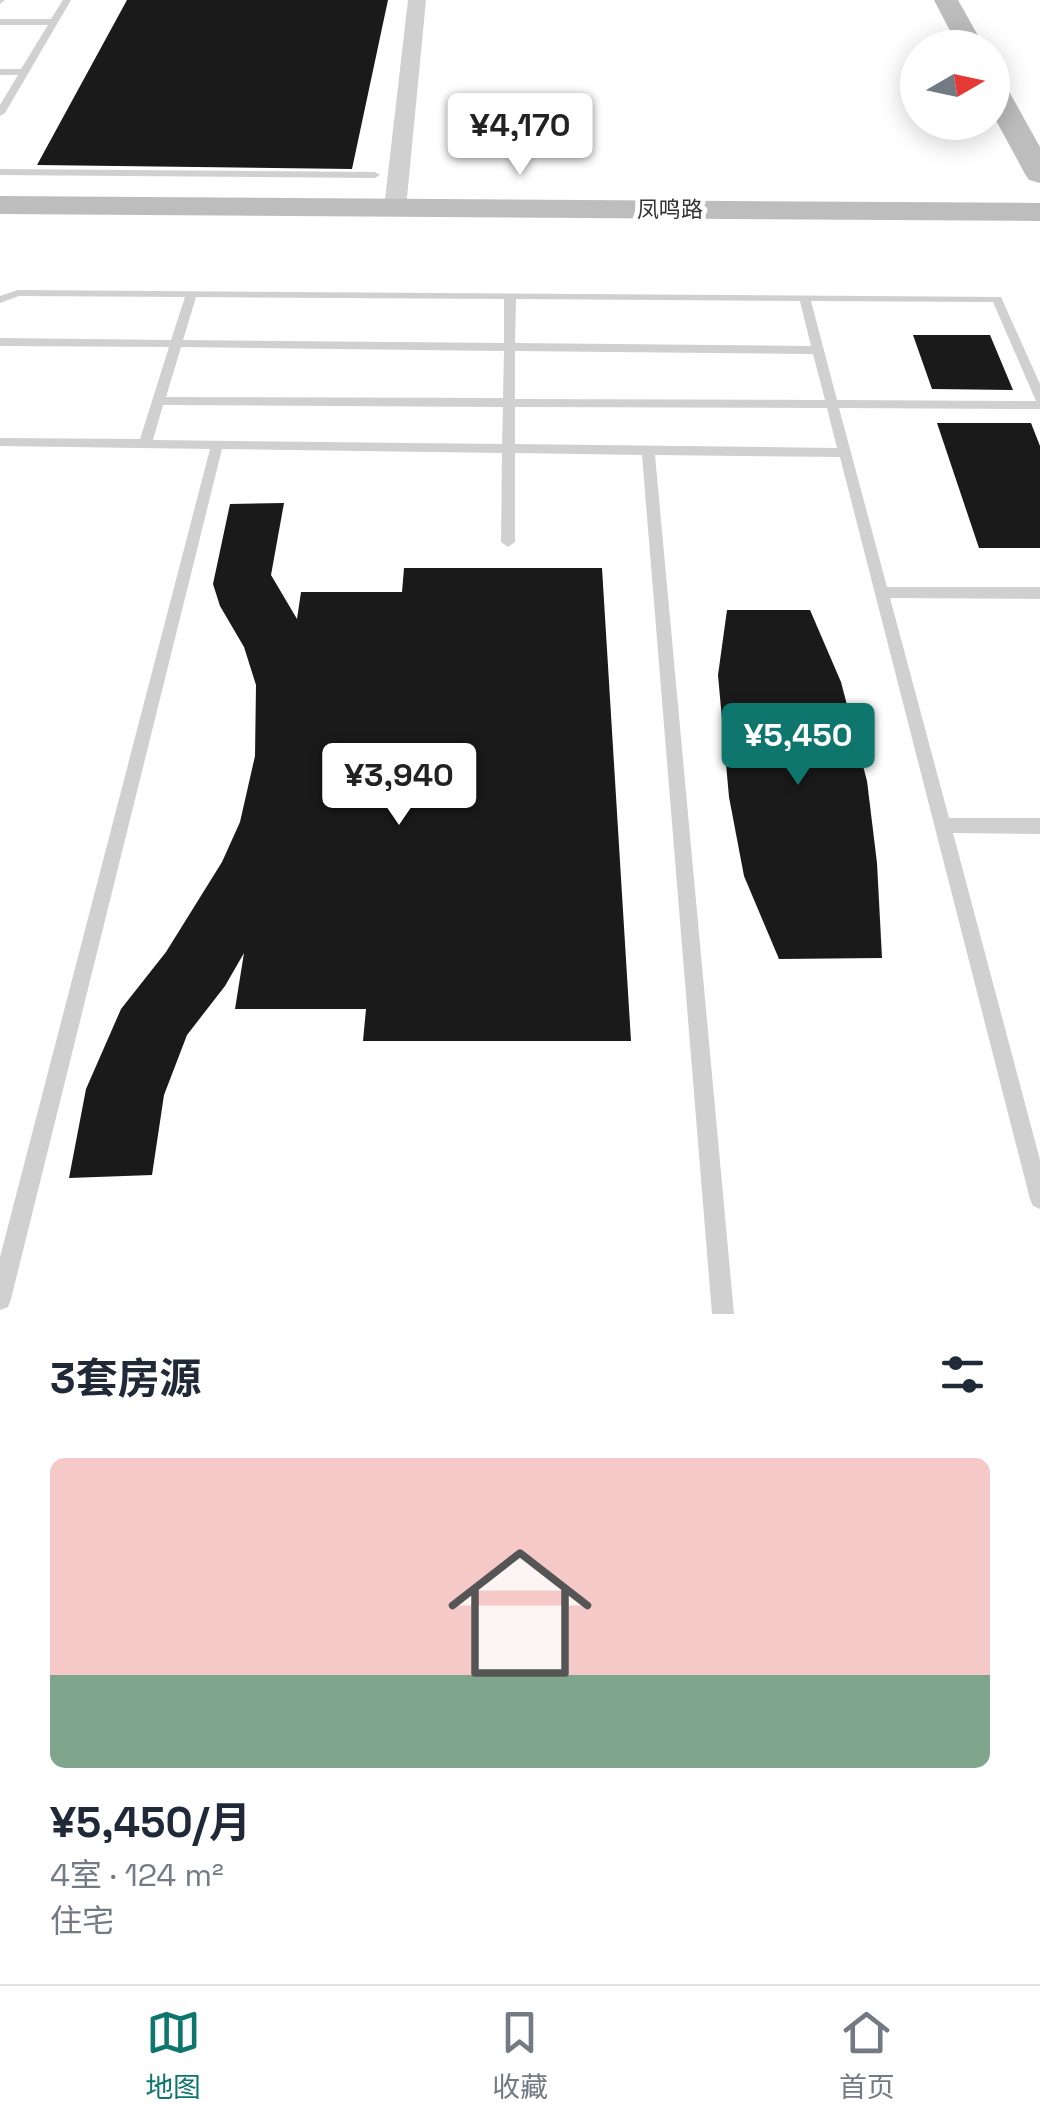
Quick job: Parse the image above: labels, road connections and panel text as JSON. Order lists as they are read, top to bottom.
{
  "streets": {
    "street": ["凤鸣路"]
  },
  "north": "right",
  "page": {
    "price": ["¥4,170", "¥5,450", "¥3,940"],
    "heading": "3套房源",
    "list": [
      {
        "name": "¥5,450/月",
        "note": "4室 · 124 m² · 住宅"
      }
    ],
    "tabs": ["地图", "收藏", "首页"]
  }
}
